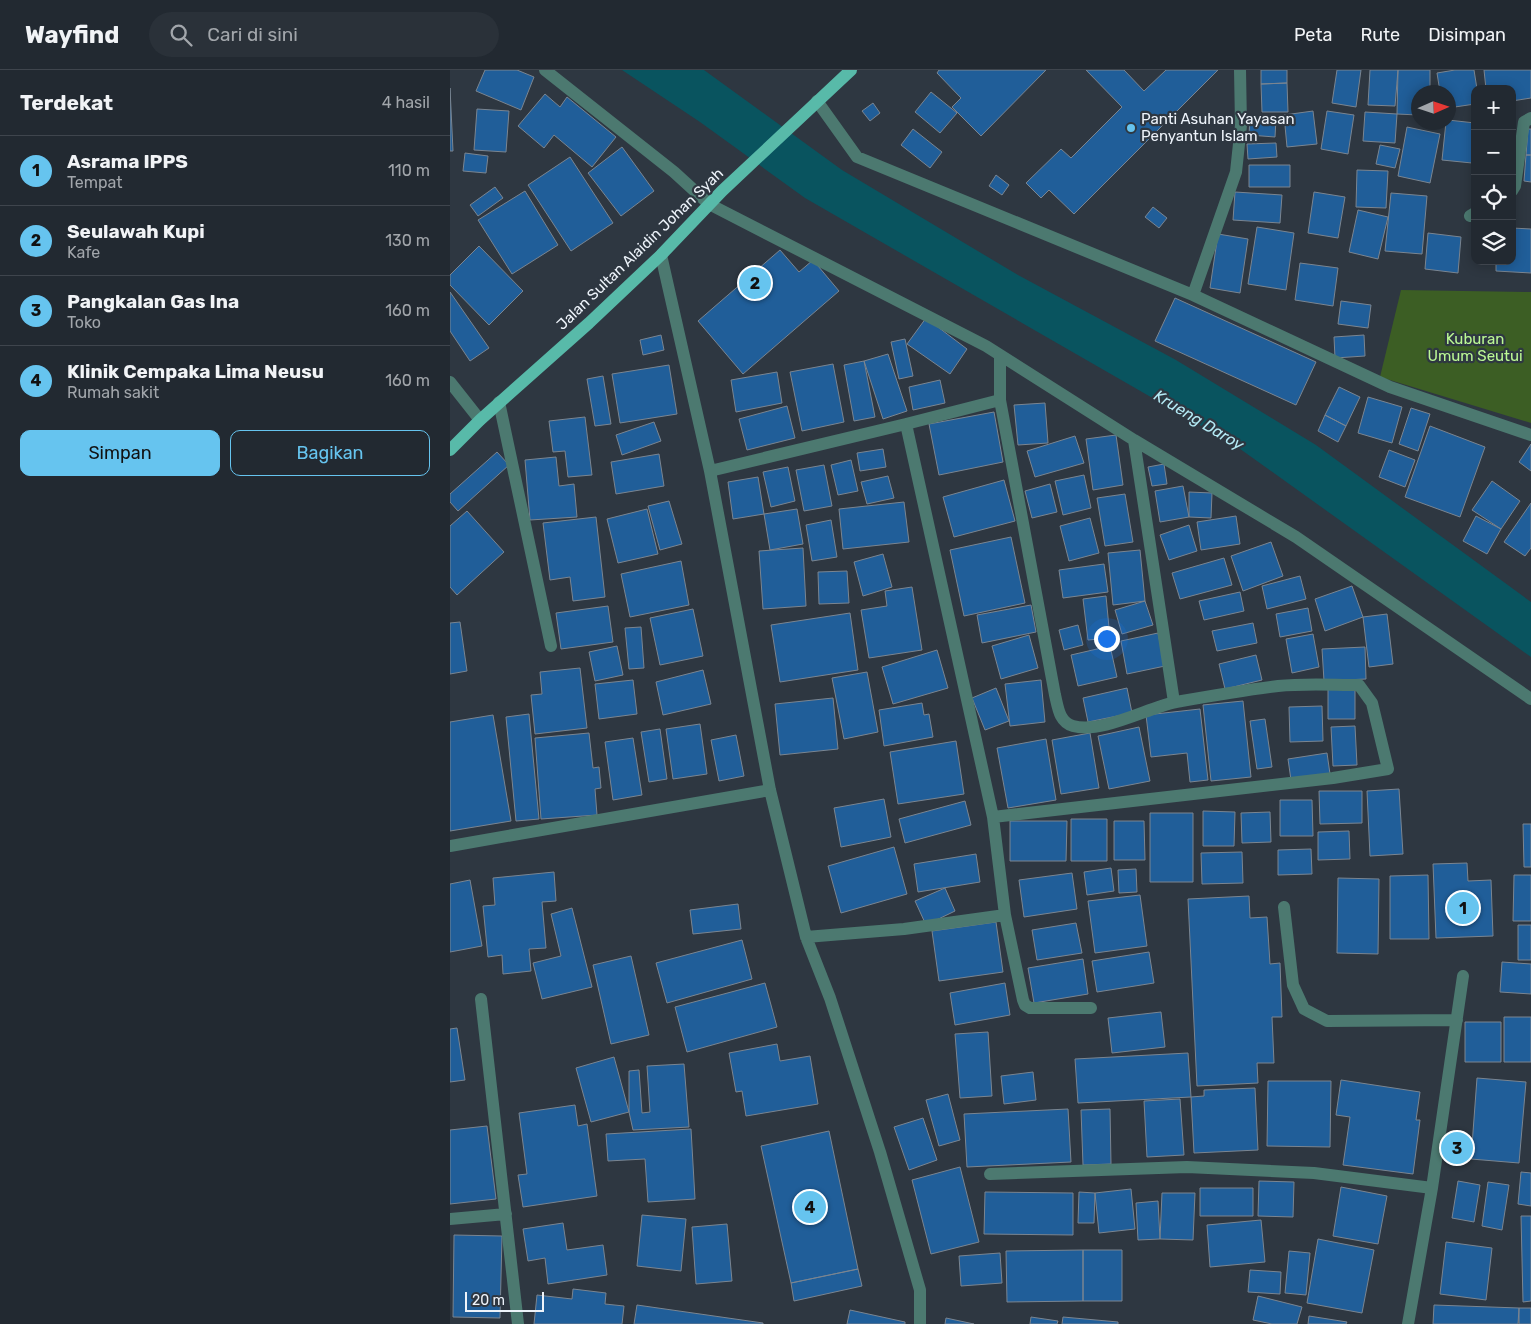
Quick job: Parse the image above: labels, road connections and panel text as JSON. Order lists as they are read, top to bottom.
{
  "streets": {
    "main road": ["Jalan Sultan Alaidin Johan Syah"]
  },
  "water": ["Krueng Daroy"],
  "parks": ["Kuburan Umum Seutui"],
  "places": ["Panti Asuhan Yayasan Penyantun Islam"],
  "scale_bar": "20 m",
  "north": "right",
  "page": {
    "header": "Wayfind",
    "search": "Cari di sini",
    "nav": ["Peta", "Rute", "Disimpan"],
    "heading": ["Terdekat", "4 hasil"],
    "map_buttons": ["+", "−"],
    "list": [
      {
        "mark": "1",
        "name": "Asrama IPPS",
        "note": "Tempat",
        "value": "110 m"
      },
      {
        "mark": "2",
        "name": "Seulawah Kupi",
        "note": "Kafe",
        "value": "130 m"
      },
      {
        "mark": "3",
        "name": "Pangkalan Gas Ina",
        "note": "Toko",
        "value": "160 m"
      },
      {
        "mark": "4",
        "name": "Klinik Cempaka Lima Neusu",
        "note": "Rumah sakit",
        "value": "160 m"
      }
    ],
    "pins": [
      "2",
      "1",
      "3",
      "4"
    ],
    "buttons": ["Simpan", "Bagikan"],
    "scale": "20 m"
  }
}
